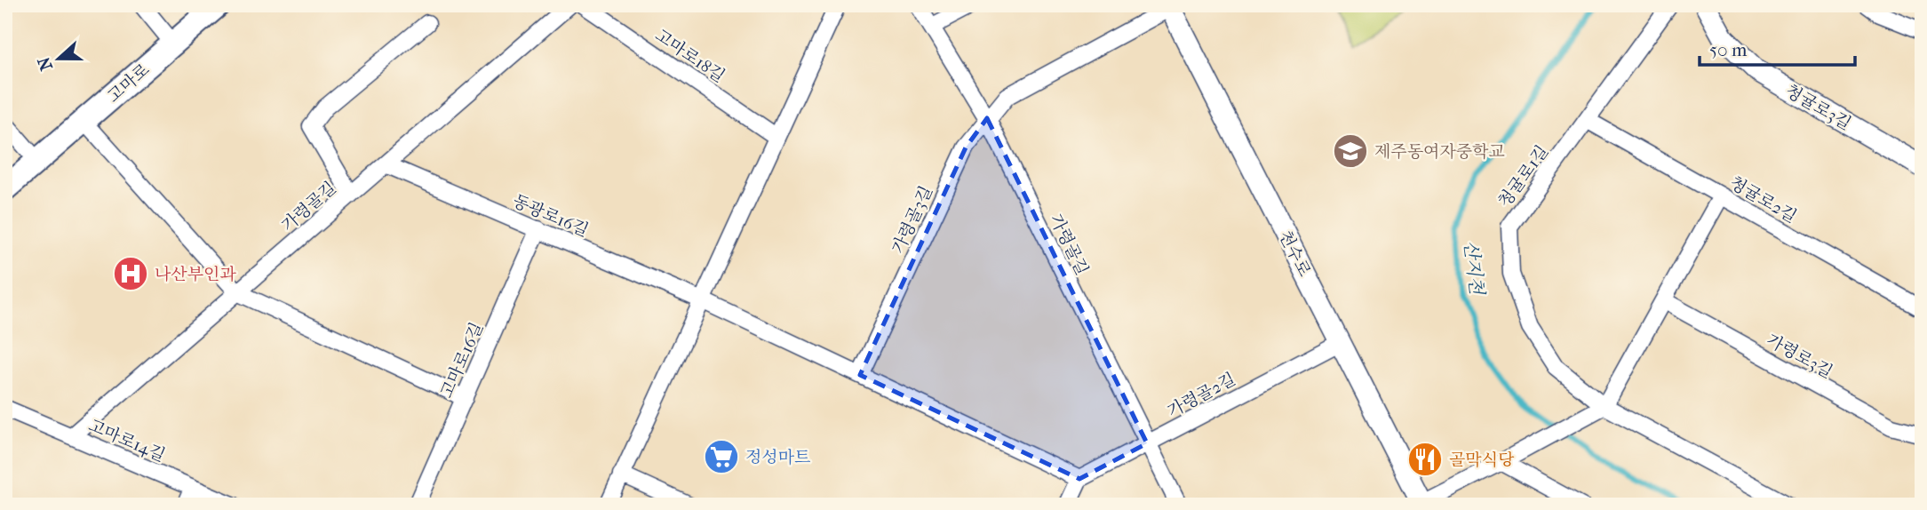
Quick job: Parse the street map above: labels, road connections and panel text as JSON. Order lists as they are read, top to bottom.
{
  "streets": {
    "main road": ["고마로"],
    "street": [
      "고마로18길",
      "청귤로3길",
      "청귤로1길",
      "청귤로2길",
      "가령골길",
      "동광로16길",
      "가령골3길",
      "천수로",
      "가령로3길",
      "고마로16길",
      "가령골2길",
      "고마로14길"
    ]
  },
  "crossings": [
    ["청귤로1길", "청귤로2길"],
    ["청귤로1길", "천수로"],
    ["가령골길", "동광로16길"],
    ["가령골길", "가령골3길"],
    ["가령골길", "가령골2길"],
    ["가령골길", "고마로14길"],
    ["동광로16길", "고마로16길"],
    ["가령골3길", "천수로"],
    ["천수로", "가령골2길"]
  ],
  "water": ["산지천"],
  "places": {
    "school or university": ["제주동여자중학교"],
    "hospital": ["나산부인과"],
    "supermarket": ["정성마트"],
    "restaurant": ["골막식당"]
  },
  "scale_bar": "50 m",
  "north": "left"
}
